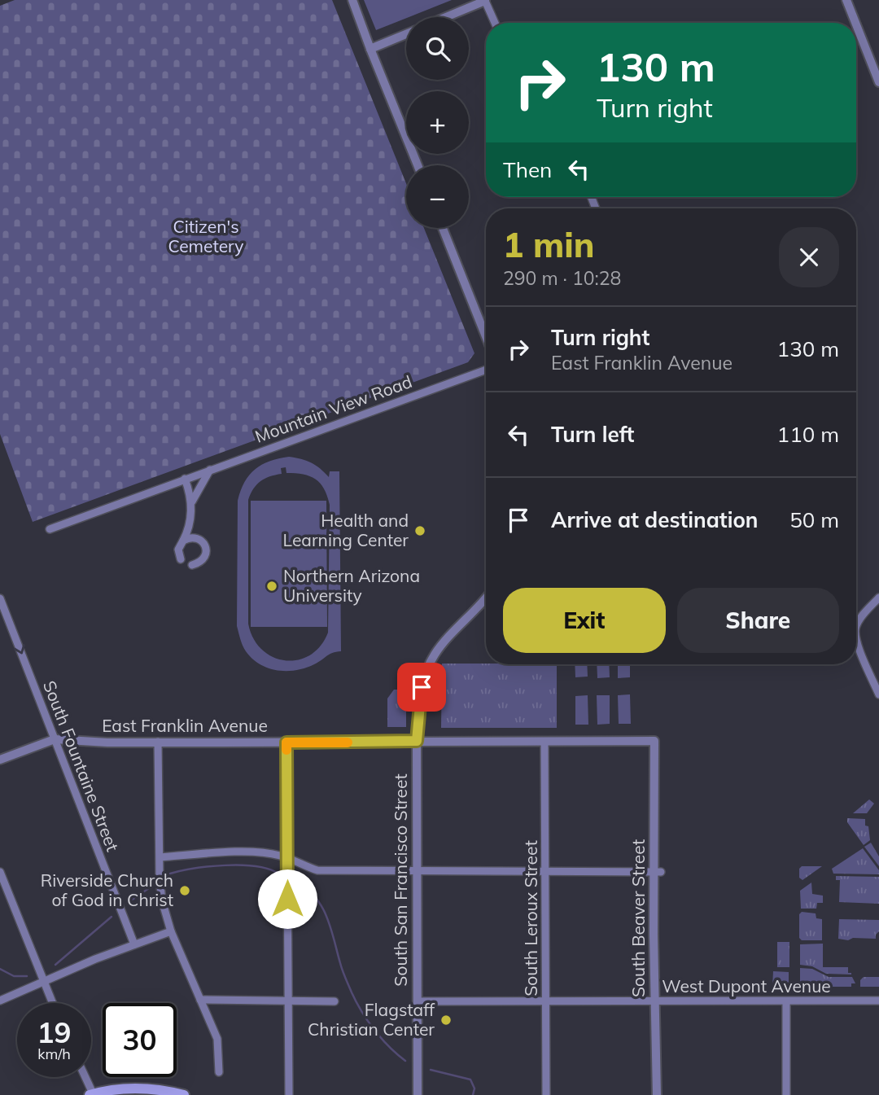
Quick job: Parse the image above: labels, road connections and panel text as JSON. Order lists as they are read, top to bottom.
{
  "streets": {
    "street": [
      "Mountain View Road",
      "East Franklin Avenue",
      "South Fountaine Street",
      "South San Francisco Street",
      "South Leroux Street",
      "South Beaver Street",
      "West Dupont Avenue"
    ]
  },
  "crossings": [
    ["East Franklin Avenue", "South Fountaine Street"],
    ["East Franklin Avenue", "South San Francisco Street"],
    ["East Franklin Avenue", "South Leroux Street"],
    ["East Franklin Avenue", "South Beaver Street"],
    ["South San Francisco Street", "West Dupont Avenue"],
    ["South Leroux Street", "West Dupont Avenue"],
    ["South Beaver Street", "West Dupont Avenue"]
  ],
  "one_way": ["South Fountaine Street"],
  "parks": ["Citizen's Cemetery"],
  "places": [
    "Health and Learning Center",
    "Northern Arizona University",
    "Riverside Church of God in Christ",
    "Flagstaff Christian Center"
  ],
  "page": {
    "map_buttons": ["+", "−"],
    "turn": ["130 m", "Turn right"],
    "then": "Then",
    "heading": ["1 min", "290 m · 10:28"],
    "list": [
      {
        "name": "Turn right",
        "note": "East Franklin Avenue",
        "value": "130 m"
      },
      {
        "name": "Turn left",
        "value": "110 m"
      },
      {
        "name": "Arrive at destination",
        "value": "50 m"
      }
    ],
    "buttons": ["Exit", "Share"],
    "speed": "19 km/h",
    "limit": "30"
  }
}
